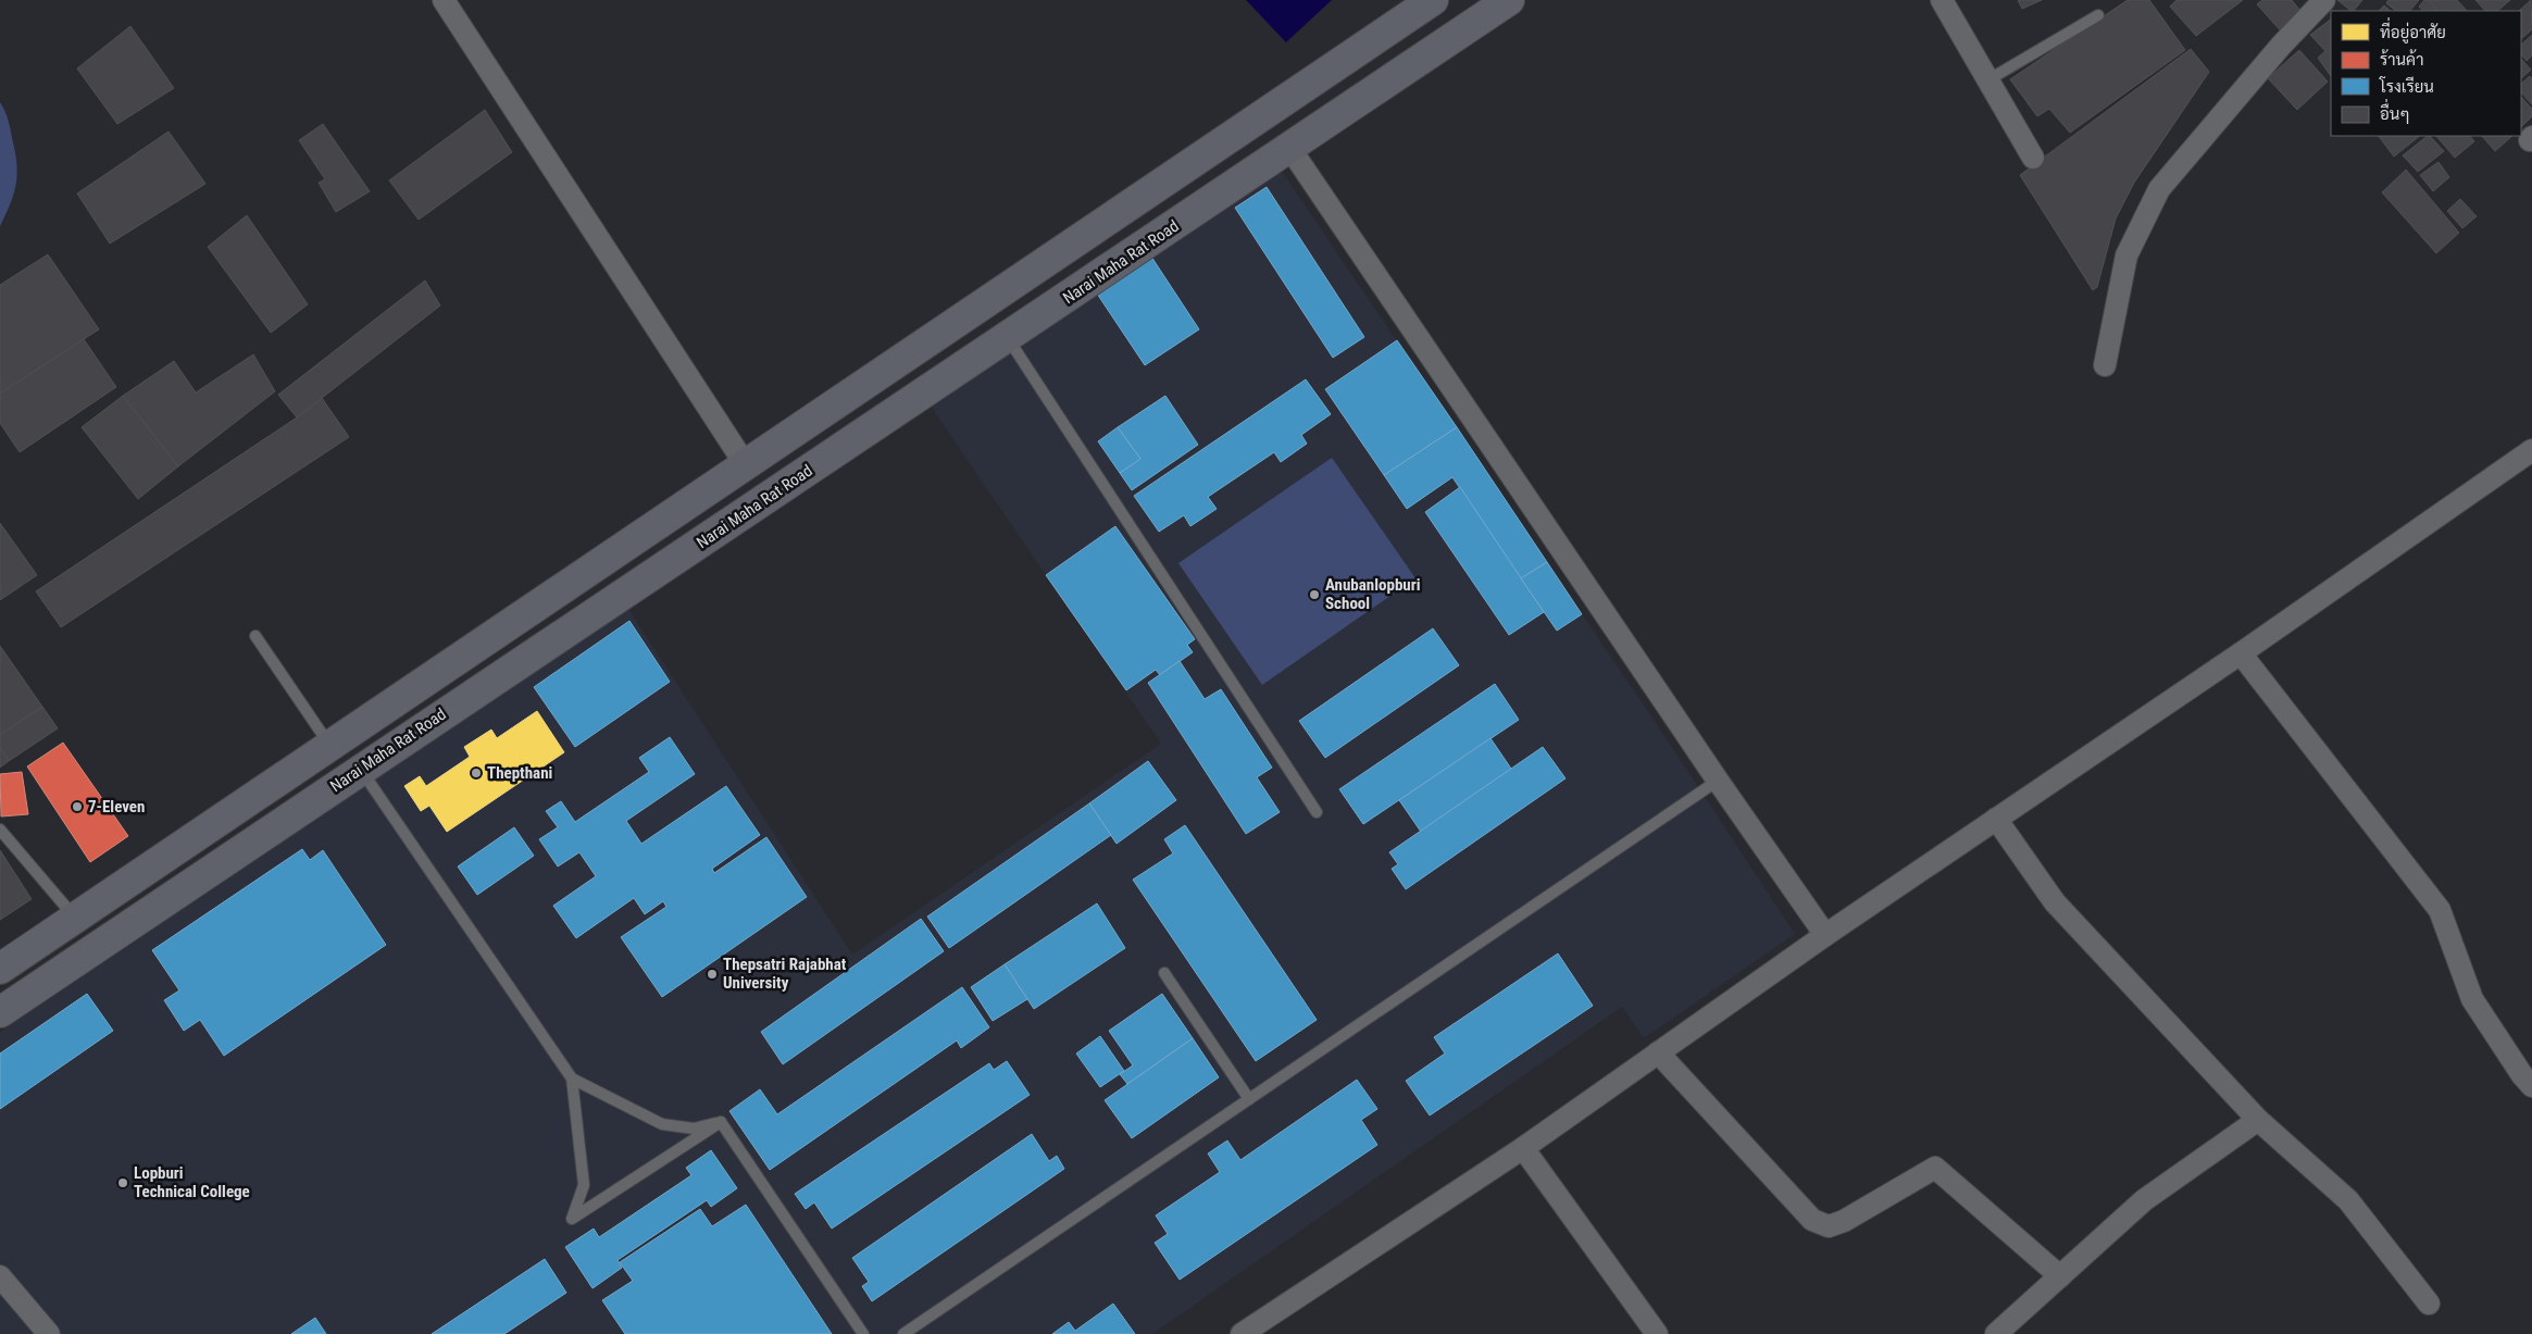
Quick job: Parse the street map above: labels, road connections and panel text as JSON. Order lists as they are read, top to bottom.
{
  "streets": {
    "main road": ["Narai Maha Rat Road"]
  },
  "places": [
    "Anubanlopburi School",
    "Thepthani",
    "7-Eleven",
    "Thepsatri Rajabhat University",
    "Lopburi Technical College"
  ],
  "legend": [
    "ที่อยู่อาศัย",
    "ร้านค้า",
    "โรงเรียน",
    "อื่นๆ"
  ]
}
